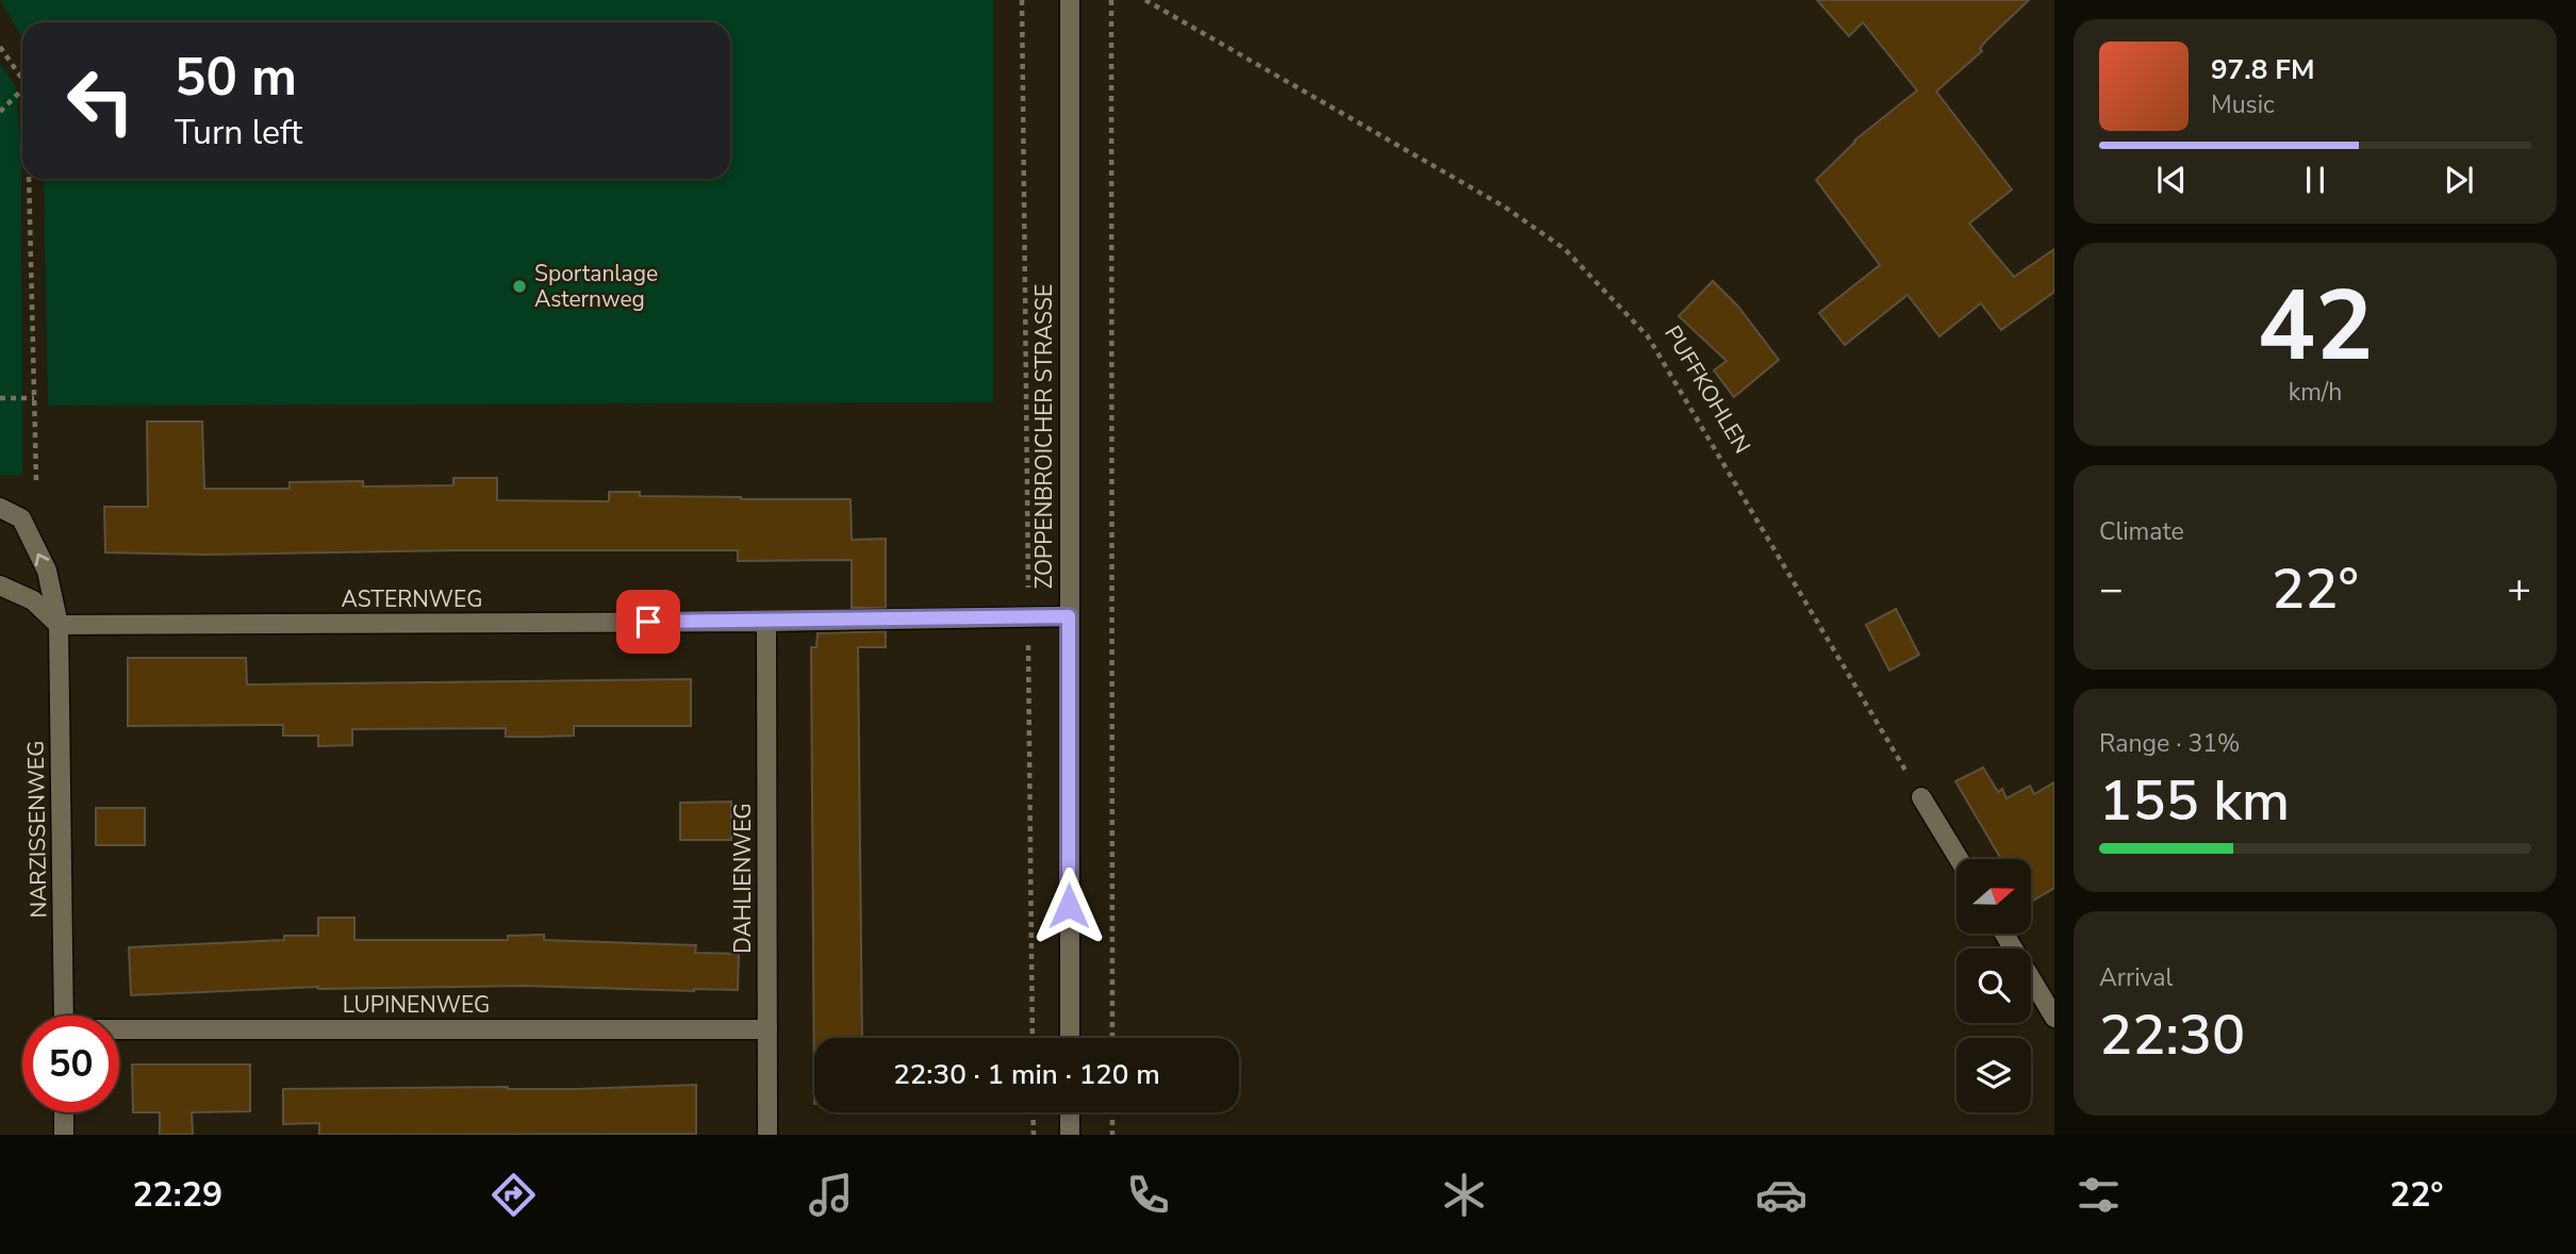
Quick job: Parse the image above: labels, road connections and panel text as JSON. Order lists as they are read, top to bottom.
{
  "streets": {
    "street": [
      "ZOPPENBROICHER STRASSE",
      "ASTERNWEG",
      "NARZISSENWEG",
      "DAHLIENWEG",
      "LUPINENWEG"
    ],
    "path": ["PUFFKOHLEN"]
  },
  "crossings": [
    ["ZOPPENBROICHER STRASSE", "ASTERNWEG"],
    ["ASTERNWEG", "NARZISSENWEG"],
    ["ASTERNWEG", "DAHLIENWEG"],
    ["DAHLIENWEG", "LUPINENWEG"]
  ],
  "places": ["Sportanlage Asternweg"],
  "north": "right",
  "page": {
    "turn": ["50 m", "Turn left"],
    "song": ["97.8 FM", "Music"],
    "tile": [
      ["42", "km/h"],
      "Climate",
      ["Range · 31%", "155 km"],
      ["Arrival", "22:30"]
    ],
    "heat": ["−", "22°", "+"],
    "limit": "50",
    "trip": "22:30 · 1 min · 120 m",
    "tabs": ["22:29", "22°"]
  }
}
